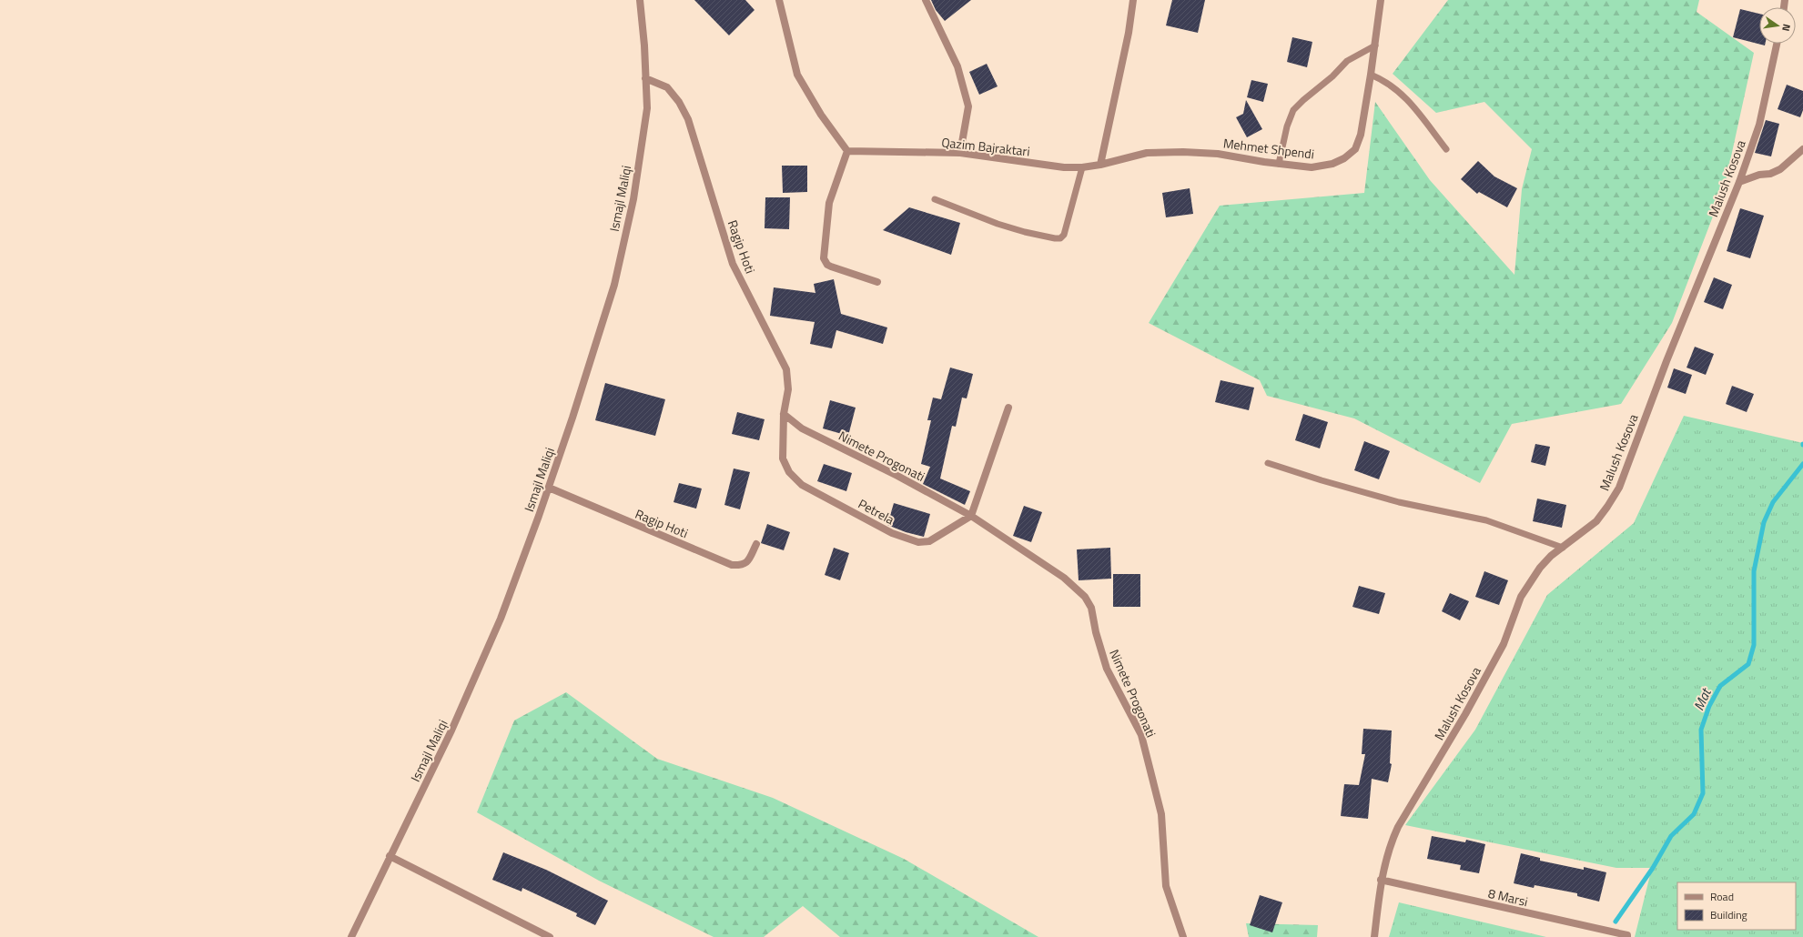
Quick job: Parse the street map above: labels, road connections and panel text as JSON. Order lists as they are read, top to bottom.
{
  "streets": {
    "street": [
      "Qazim Bajraktari",
      "Mehmet Shpendi",
      "Malush Kosova",
      "Ismajl Maliqi",
      "Ragip Hoti",
      "Nimete Progonati",
      "Petrela",
      "8 Marsi"
    ]
  },
  "crossings": [
    ["Qazim Bajraktari", "Mehmet Shpendi"],
    ["Malush Kosova", "8 Marsi"],
    ["Ismajl Maliqi", "Ragip Hoti"],
    ["Ragip Hoti", "Nimete Progonati"],
    ["Ragip Hoti", "Petrela"],
    ["Nimete Progonati", "Petrela"]
  ],
  "water": ["Mat"],
  "legend": ["Road", "Building"],
  "north": "right"
}
